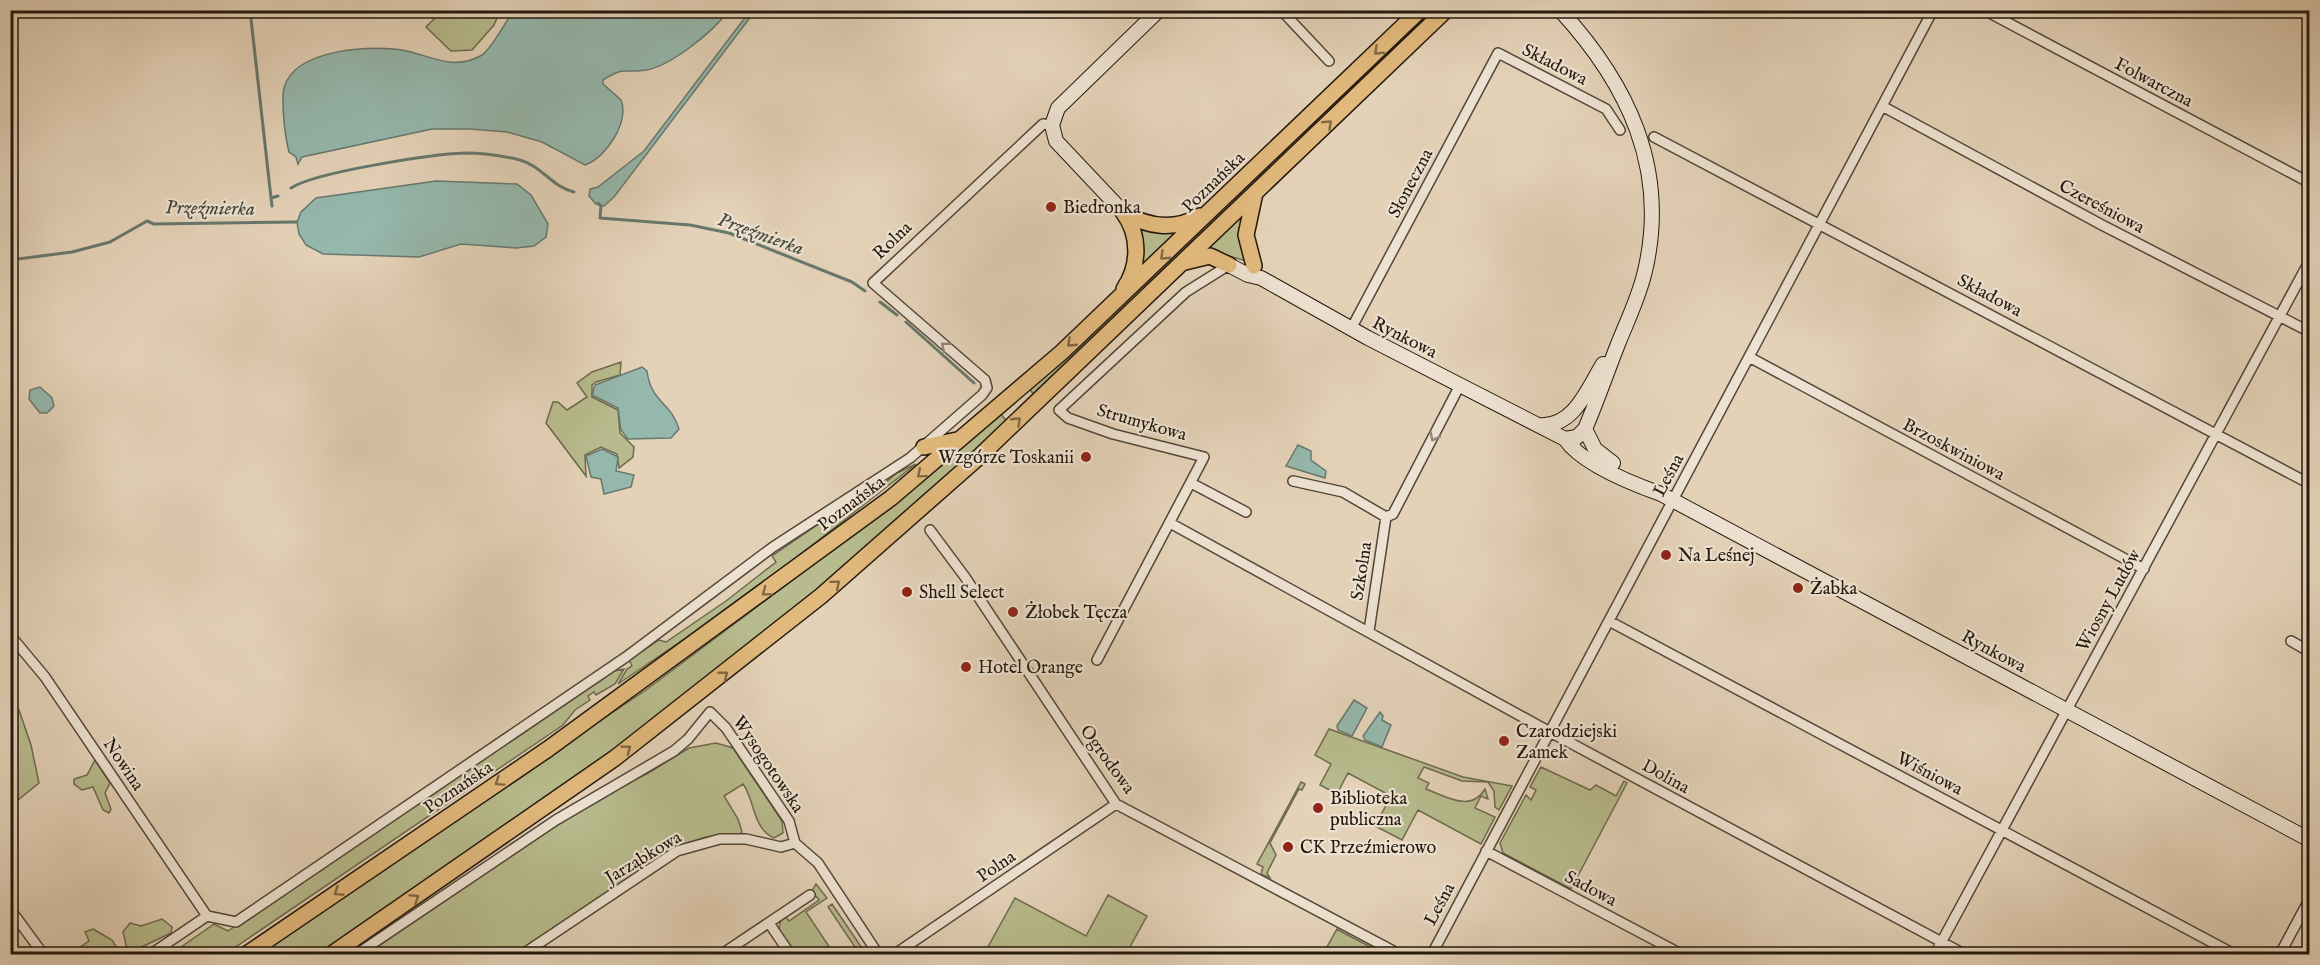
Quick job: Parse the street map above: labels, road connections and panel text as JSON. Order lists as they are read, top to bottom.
{
  "streets": {
    "main road": ["Poznańska"],
    "street": [
      "Składowa",
      "Folwarczna",
      "Słoneczna",
      "Czereśniowa",
      "Rolna",
      "Rynkowa",
      "Strumykowa",
      "Brzoskwiniowa",
      "Leśna",
      "Szkolna",
      "Wiosny Ludów",
      "Ogrodowa",
      "Nowina",
      "Wysogotowska",
      "Wiśniowa",
      "Dolina",
      "Jarząbkowa",
      "Polna",
      "Sadowa"
    ]
  },
  "crossings": [
    ["Składowa", "Słoneczna"],
    ["Składowa", "Leśna"],
    ["Składowa", "Wiosny Ludów"],
    ["Poznańska", "Rolna"],
    ["Poznańska", "Nowina"],
    ["Słoneczna", "Rynkowa"],
    ["Czereśniowa", "Leśna"],
    ["Czereśniowa", "Wiosny Ludów"],
    ["Rynkowa", "Strumykowa"],
    ["Rynkowa", "Leśna"],
    ["Rynkowa", "Wiosny Ludów"],
    ["Brzoskwiniowa", "Leśna"],
    ["Brzoskwiniowa", "Wiosny Ludów"],
    ["Leśna", "Wiśniowa"],
    ["Leśna", "Dolina"],
    ["Leśna", "Sadowa"],
    ["Szkolna", "Dolina"],
    ["Wiosny Ludów", "Wiśniowa"],
    ["Wiosny Ludów", "Dolina"],
    ["Ogrodowa", "Polna"],
    ["Wysogotowska", "Jarząbkowa"]
  ],
  "water": ["Przeźmierka"],
  "places": [
    "Biedronka",
    "Wzgórze Toskanii",
    "Na Leśnej",
    "Żabka",
    "Shell Select",
    "Żłobek Tęcza",
    "Hotel Orange",
    "Czarodziejski Zamek",
    "Biblioteka publiczna",
    "CK Przeźmierowo"
  ]
}
